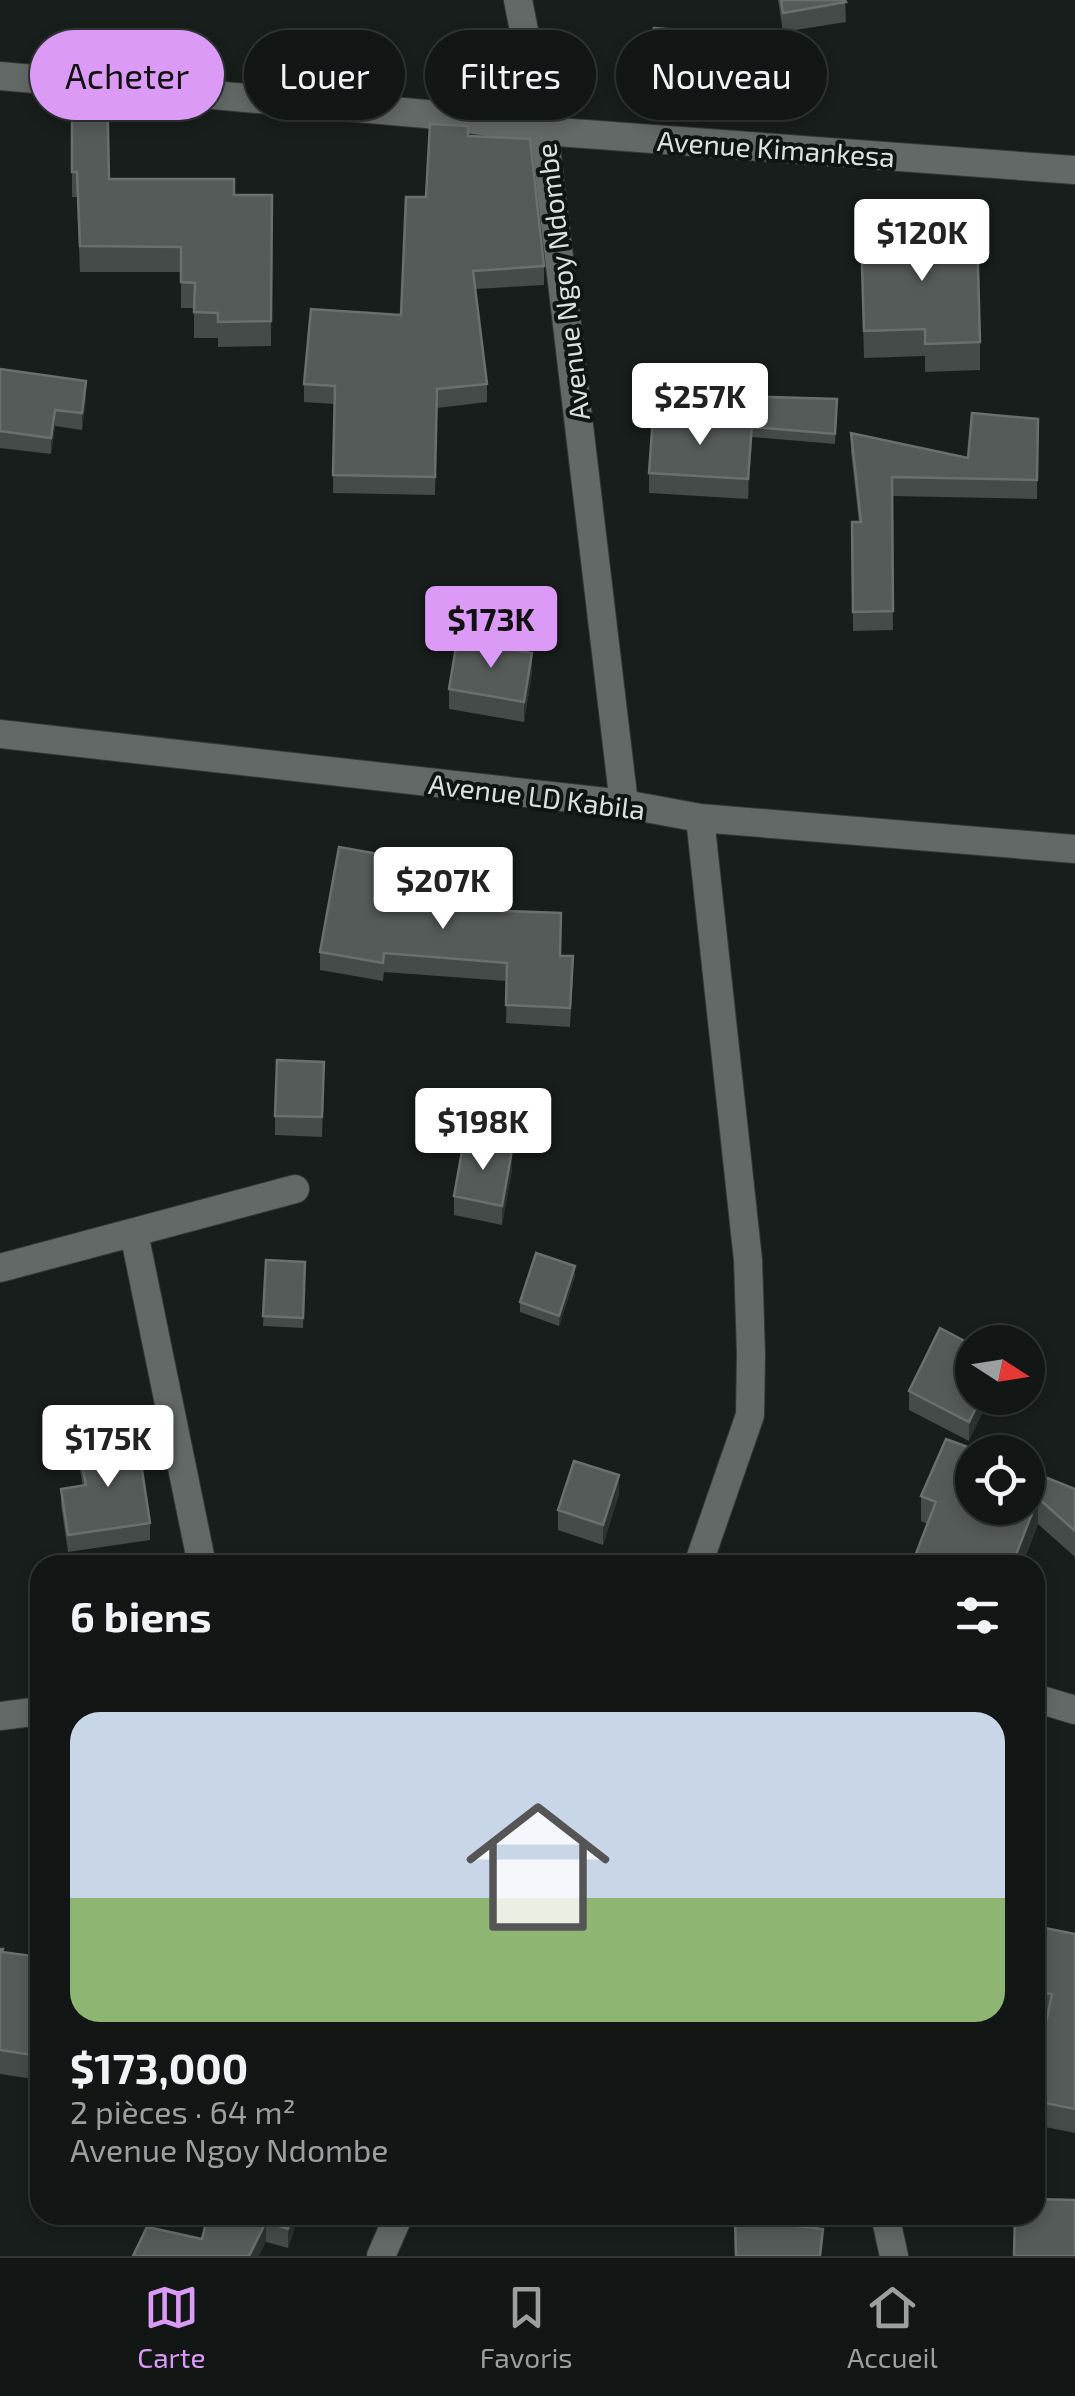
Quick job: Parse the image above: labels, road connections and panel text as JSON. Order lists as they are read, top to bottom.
{
  "streets": {
    "street": ["Avenue Kimankesa", "Avenue Ngoy Ndombe", "Avenue LD Kabila"]
  },
  "crossings": [
    ["Avenue Kimankesa", "Avenue Ngoy Ndombe"],
    ["Avenue Ngoy Ndombe", "Avenue LD Kabila"]
  ],
  "north": "right",
  "page": {
    "chip": [
      "Acheter",
      "Louer",
      "Filtres",
      "Nouveau"
    ],
    "price": [
      "$120K",
      "$257K",
      "$173K",
      "$207K",
      "$198K",
      "$175K"
    ],
    "heading": "6 biens",
    "list": [
      {
        "name": "$173,000",
        "note": "2 pièces · 64 m² · Avenue Ngoy Ndombe"
      }
    ],
    "tabs": ["Carte", "Favoris", "Accueil"]
  }
}
